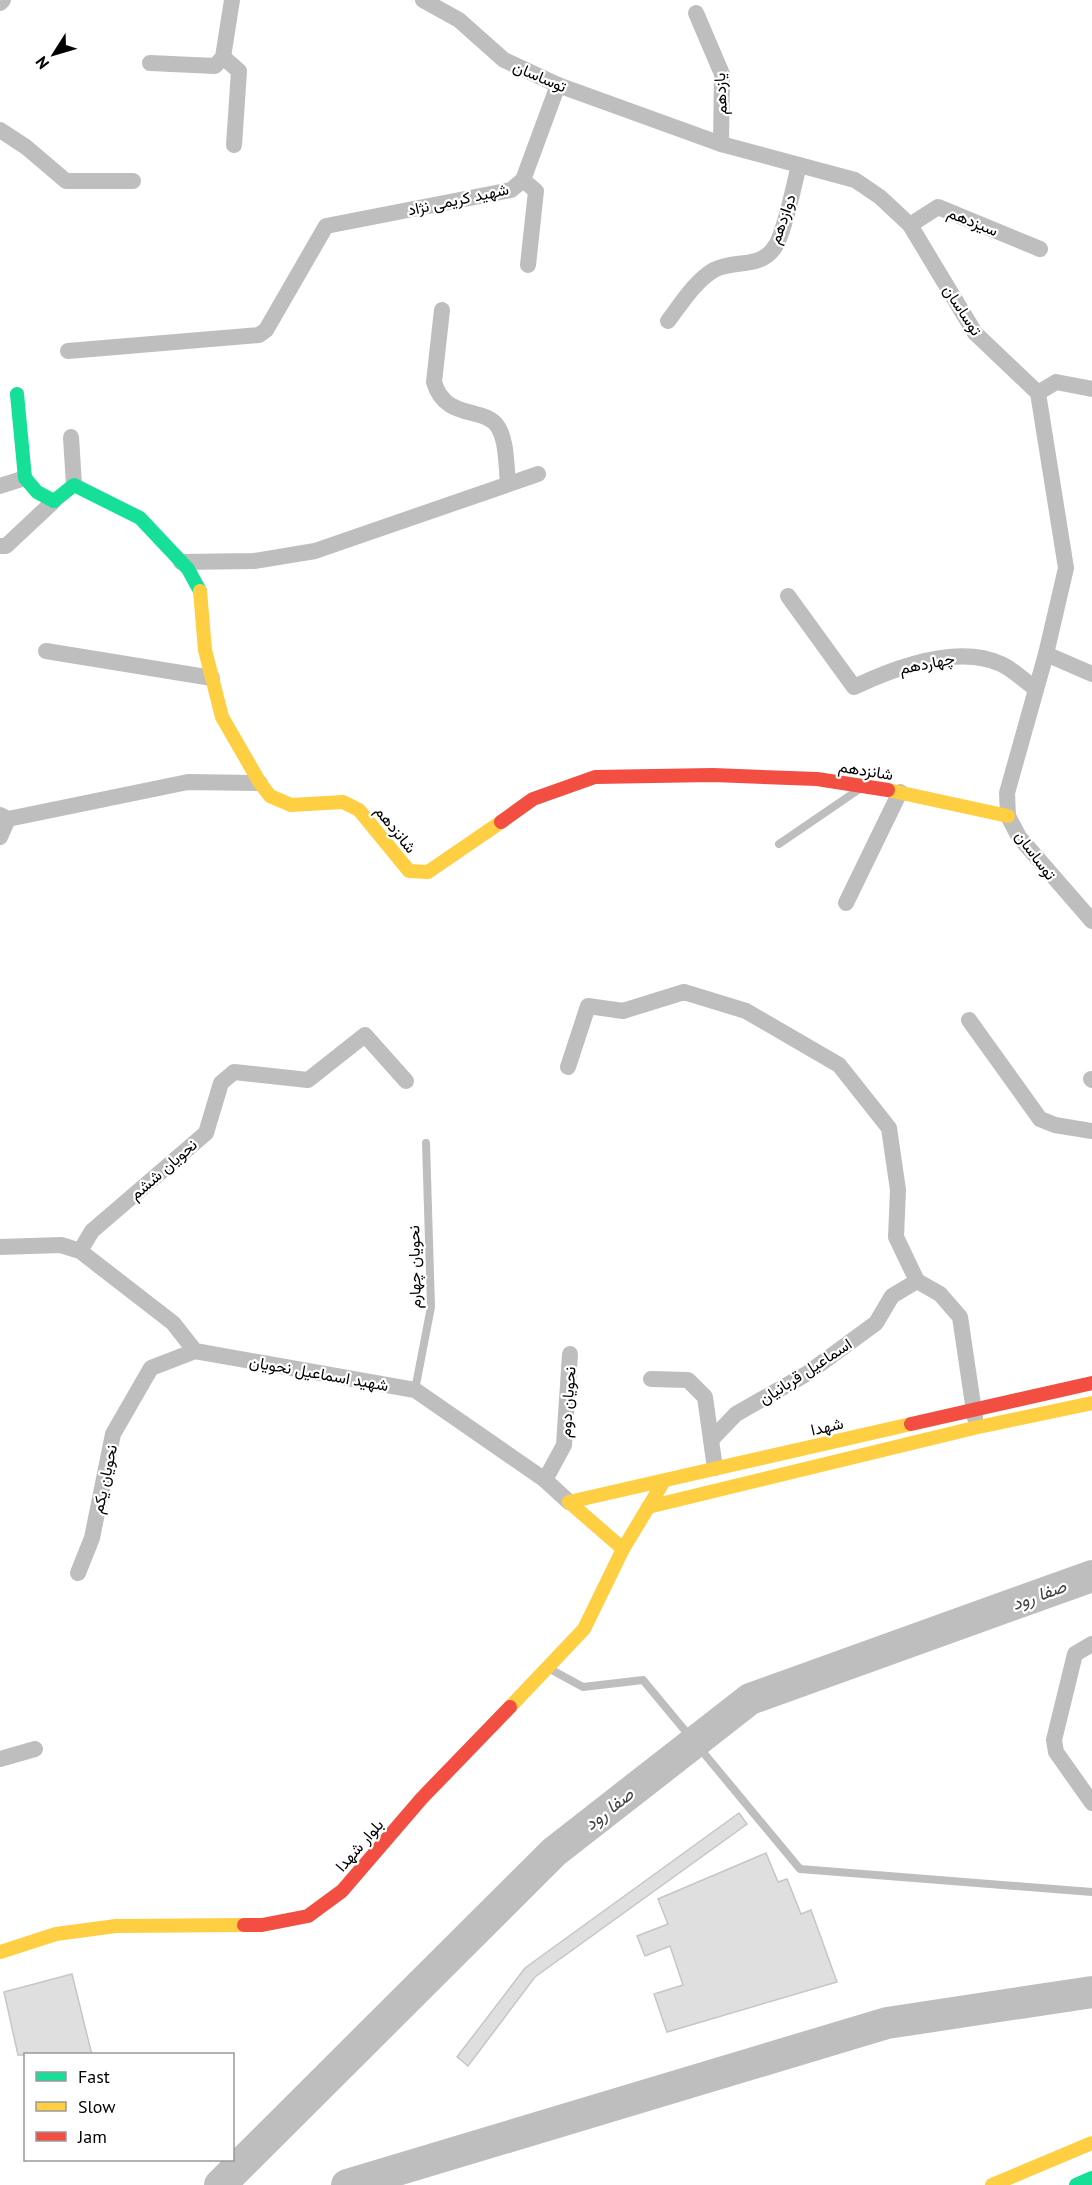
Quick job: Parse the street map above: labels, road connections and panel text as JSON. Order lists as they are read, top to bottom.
{
  "streets": {
    "main road": [
      "شانزدهم",
      "شهید اسماعیل نحویان",
      "شهدا",
      "بلوار شهدا"
    ],
    "street": [
      "توساسان",
      "یازدهم",
      "شهید کریمی نژاد",
      "دوازدهم",
      "سیزدهم",
      "چهاردهم",
      "نحویان ششم",
      "اسماعیل قربانیان",
      "نحویان دوم",
      "نحویان یکم"
    ],
    "lane": ["نحویان چهارم"]
  },
  "crossings": [
    ["توساسان", "یازدهم"],
    ["توساسان", "شهید کریمی نژاد"],
    ["توساسان", "دوازدهم"],
    ["توساسان", "سیزدهم"],
    ["توساسان", "چهاردهم"],
    ["توساسان", "شانزدهم"],
    ["نحویان چهارم", "شهید اسماعیل نحویان"],
    ["شهید اسماعیل نحویان", "نحویان دوم"],
    ["شهید اسماعیل نحویان", "شهدا"],
    ["شهید اسماعیل نحویان", "نحویان یکم"],
    ["شهید اسماعیل نحویان", "بلوار شهدا"],
    ["شهدا", "بلوار شهدا"]
  ],
  "water": ["صفا رود"],
  "legend": ["Fast", "Slow", "Jam"],
  "north": "bottom left"
}
